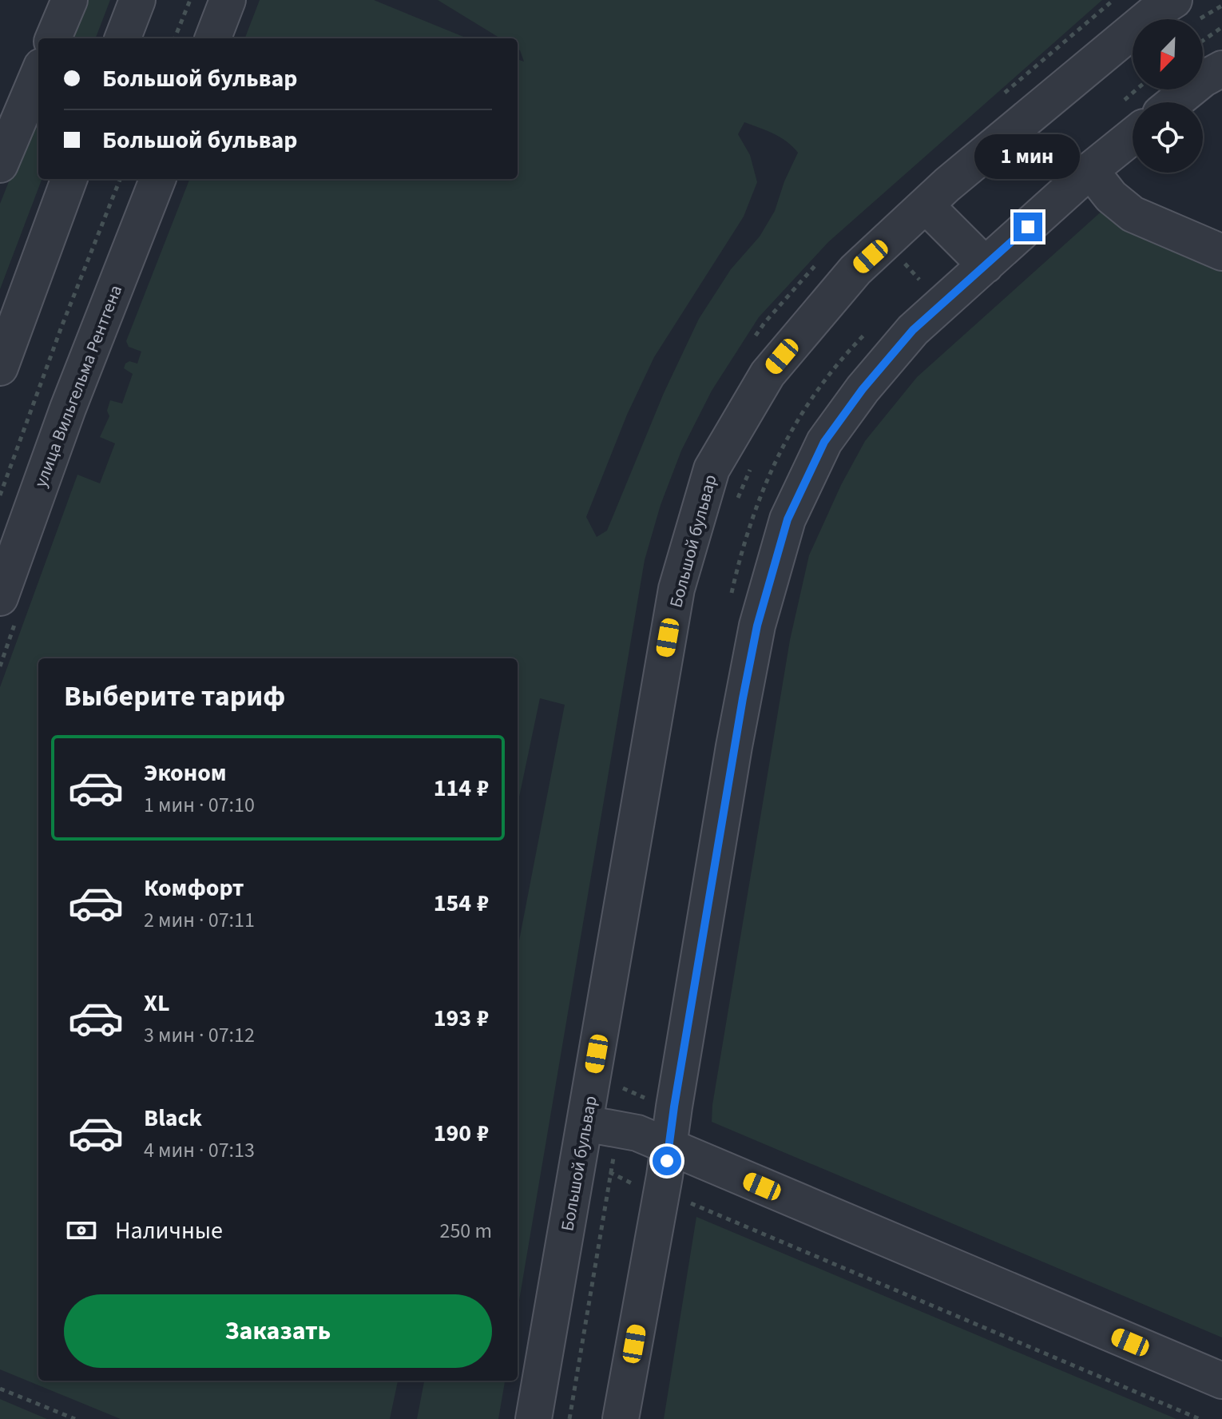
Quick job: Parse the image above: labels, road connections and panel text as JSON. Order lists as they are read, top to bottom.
{
  "streets": {
    "street": ["улица Вильгельма Рентгена", "Большой бульвар"]
  },
  "north": "bottom left",
  "page": {
    "banner": ["Большой бульвар", "Большой бульвар"],
    "bubble": "1 мин",
    "heading": "Выберите тариф",
    "list": [
      {
        "name": "Эконом",
        "note": "1 мин · 07:10",
        "value": "114 ₽"
      },
      {
        "name": "Комфорт",
        "note": "2 мин · 07:11",
        "value": "154 ₽"
      },
      {
        "name": "XL",
        "note": "3 мин · 07:12",
        "value": "193 ₽"
      },
      {
        "name": "Black",
        "note": "4 мин · 07:13",
        "value": "190 ₽"
      }
    ],
    "pay": ["Наличные", "250 m"],
    "buttons": "Заказать"
  }
}
